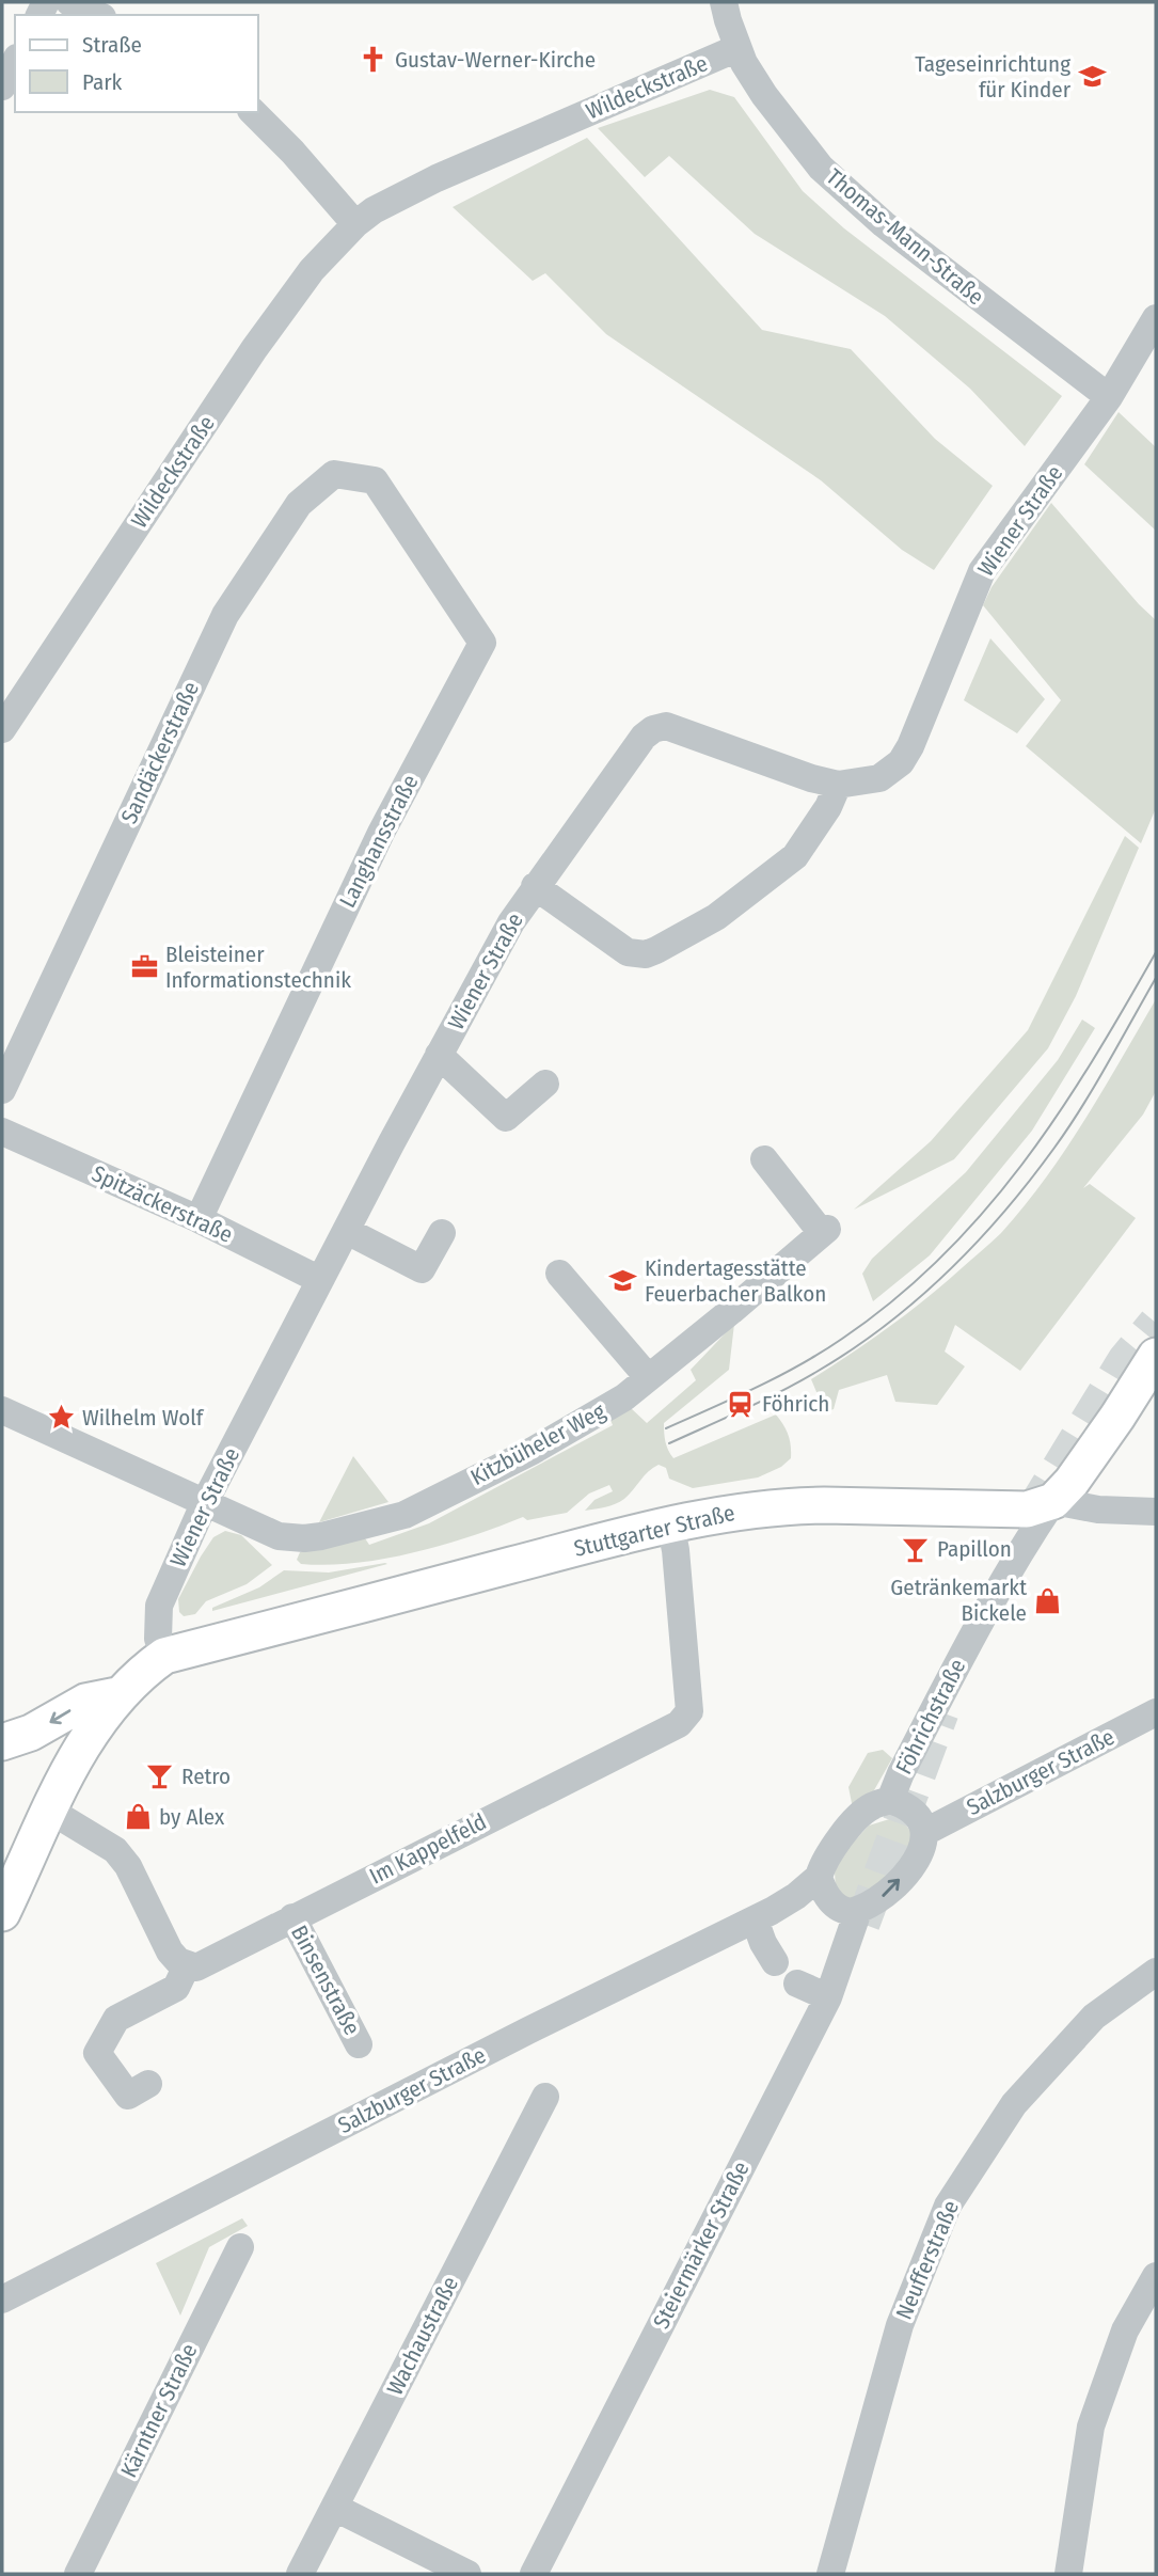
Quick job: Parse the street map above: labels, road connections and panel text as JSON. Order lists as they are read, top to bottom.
{
  "streets": {
    "main road": ["Stuttgarter Straße", "Föhrichstraße"],
    "street": [
      "Wildeckstraße",
      "Thomas-Mann-Straße",
      "Wiener Straße",
      "Sandäckerstraße",
      "Langhansstraße",
      "Spitzäckerstraße",
      "Kitzbüheler Weg",
      "Salzburger Straße",
      "Im Kappelfeld",
      "Binsenstraße",
      "Steiermärker Straße",
      "Neufferstraße",
      "Wachaustraße",
      "Kärntner Straße"
    ]
  },
  "crossings": [
    ["Wildeckstraße", "Thomas-Mann-Straße"],
    ["Thomas-Mann-Straße", "Wiener Straße"],
    ["Wiener Straße", "Spitzäckerstraße"],
    ["Wiener Straße", "Kitzbüheler Weg"],
    ["Wiener Straße", "Stuttgarter Straße"],
    ["Sandäckerstraße", "Langhansstraße"],
    ["Langhansstraße", "Spitzäckerstraße"],
    ["Stuttgarter Straße", "Föhrichstraße"],
    ["Stuttgarter Straße", "Im Kappelfeld"],
    ["Föhrichstraße", "Salzburger Straße"],
    ["Föhrichstraße", "Steiermärker Straße"],
    ["Salzburger Straße", "Steiermärker Straße"],
    ["Im Kappelfeld", "Binsenstraße"]
  ],
  "places": {
    "church": ["Gustav-Werner-Kirche"],
    "school or university": ["Tageseinrichtung für Kinder", "Kindertagesstätte Feuerbacher Balkon"],
    "office": ["Bleisteiner Informationstechnik"],
    "station": ["Föhrich"],
    "place": ["Wilhelm Wolf"],
    "bar": ["Papillon", "Retro"],
    "shop": ["Getränkemarkt Bickele", "by Alex"]
  },
  "legend": ["Straße", "Park"]
}
